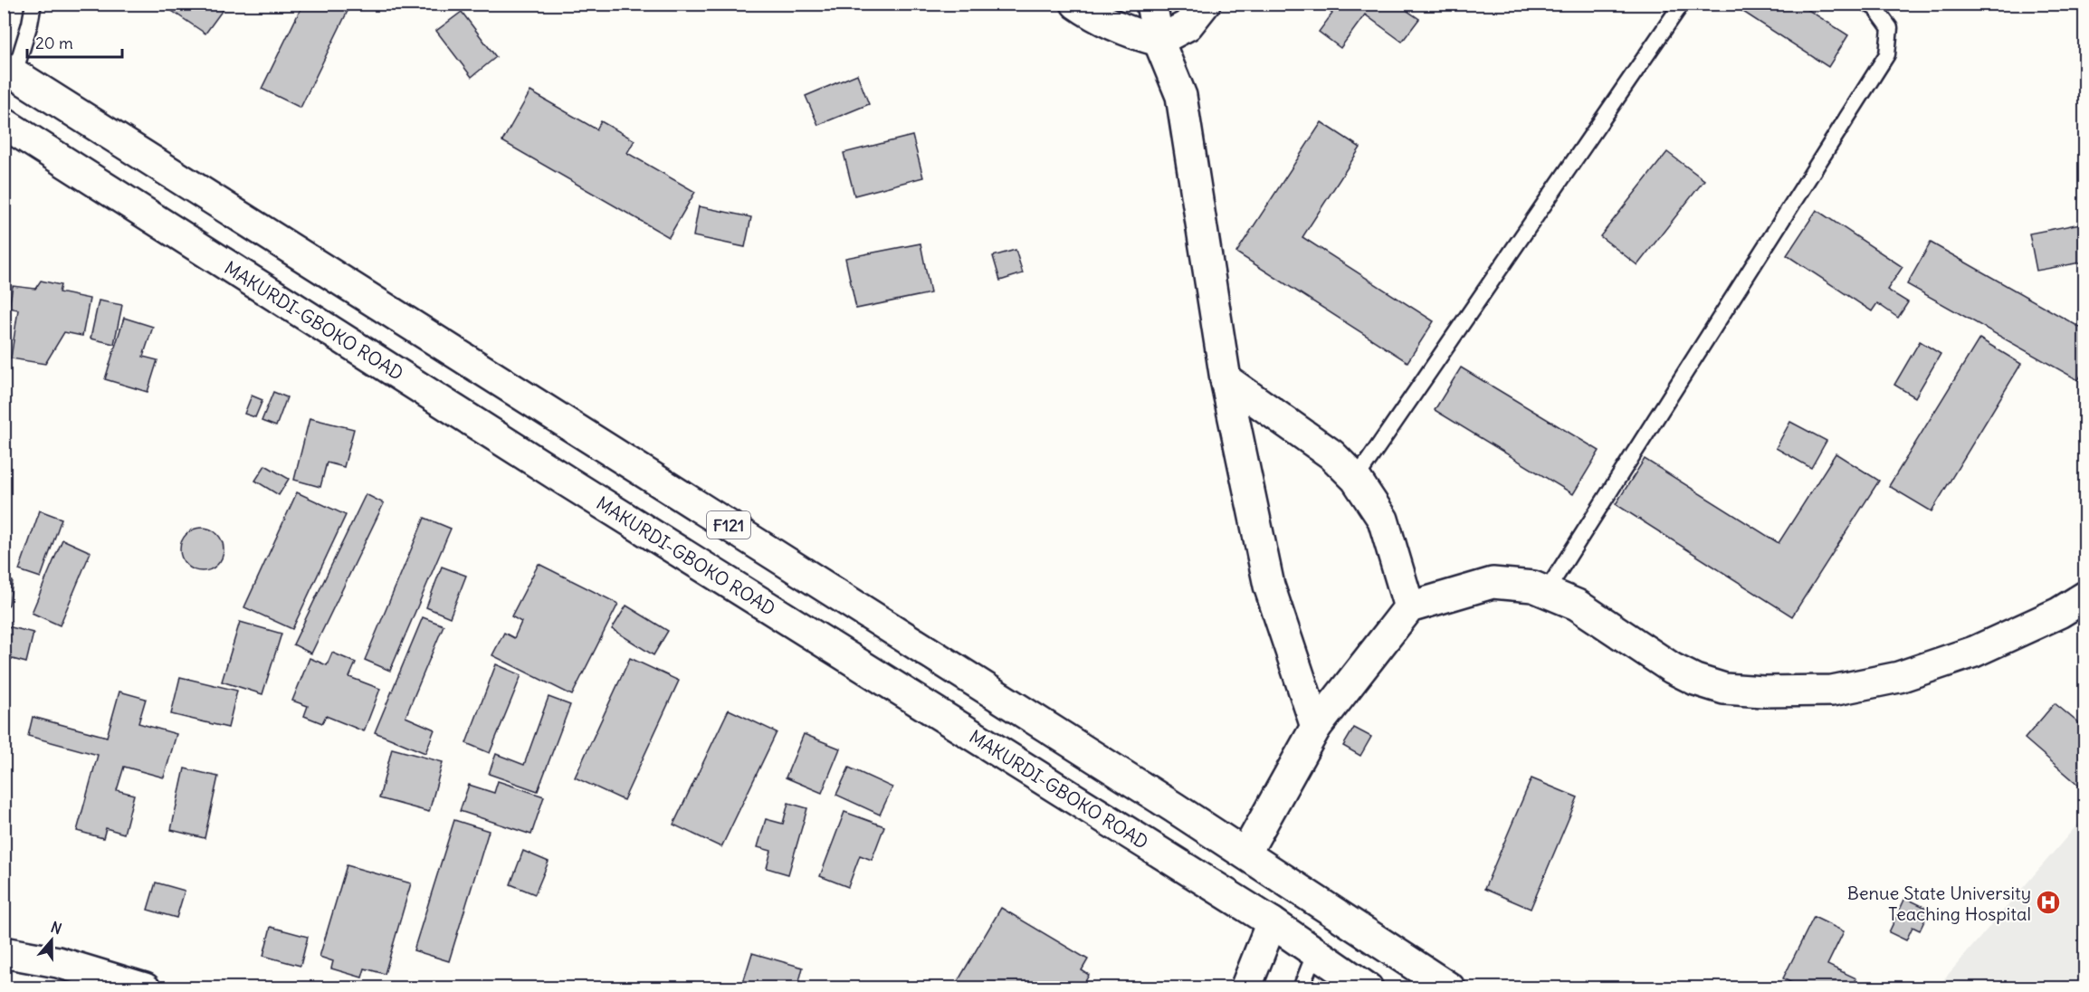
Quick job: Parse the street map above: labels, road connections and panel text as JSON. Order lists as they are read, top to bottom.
{
  "streets": {
    "main road": ["MAKURDI-GBOKO ROAD", "F121"]
  },
  "places": {
    "hospital": ["Benue State University Teaching Hospital"]
  },
  "scale_bar": "20 m",
  "north": "top"
}
